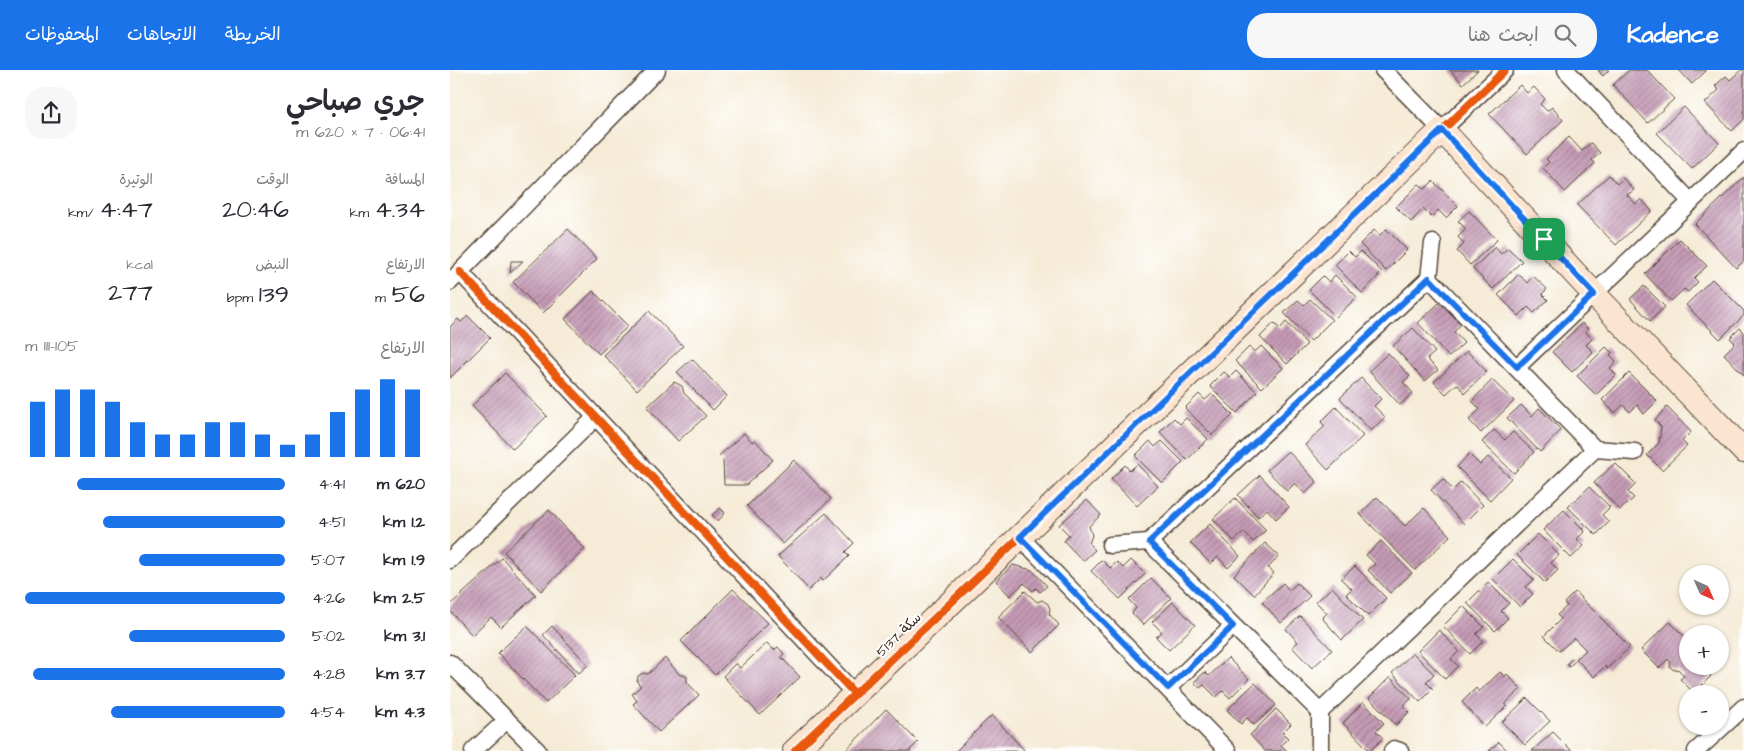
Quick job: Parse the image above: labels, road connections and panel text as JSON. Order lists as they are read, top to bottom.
{
  "streets": {
    "street": ["سكة 5137"]
  },
  "north": "bottom right",
  "page": {
    "header": "Kadence",
    "search": "ابحث هنا",
    "nav": ["الخريطة", "الاتجاهات", "المحفوظات"],
    "heading": ["جري صباحي", "06:41 · 7 × 620 m"],
    "stats": [
      ["المسافة", "4.34 km"],
      ["الوقت", "20:46"],
      ["الوتيرة", "4:47 /km"],
      ["الارتفاع", "56 m"],
      ["النبض", "139 bpm"],
      ["kcal", "277"]
    ],
    "chart": ["الارتفاع", "105–111 m"],
    "list": [
      {
        "name": "620 m",
        "note": "4:41"
      },
      {
        "name": "1.2 km",
        "note": "4:51"
      },
      {
        "name": "1.9 km",
        "note": "5:07"
      },
      {
        "name": "2.5 km",
        "note": "4:26"
      },
      {
        "name": "3.1 km",
        "note": "5:02"
      },
      {
        "name": "3.7 km",
        "note": "4:28"
      },
      {
        "name": "4.3 km",
        "note": "4:54"
      }
    ],
    "map_buttons": ["+", "−"]
  }
}
